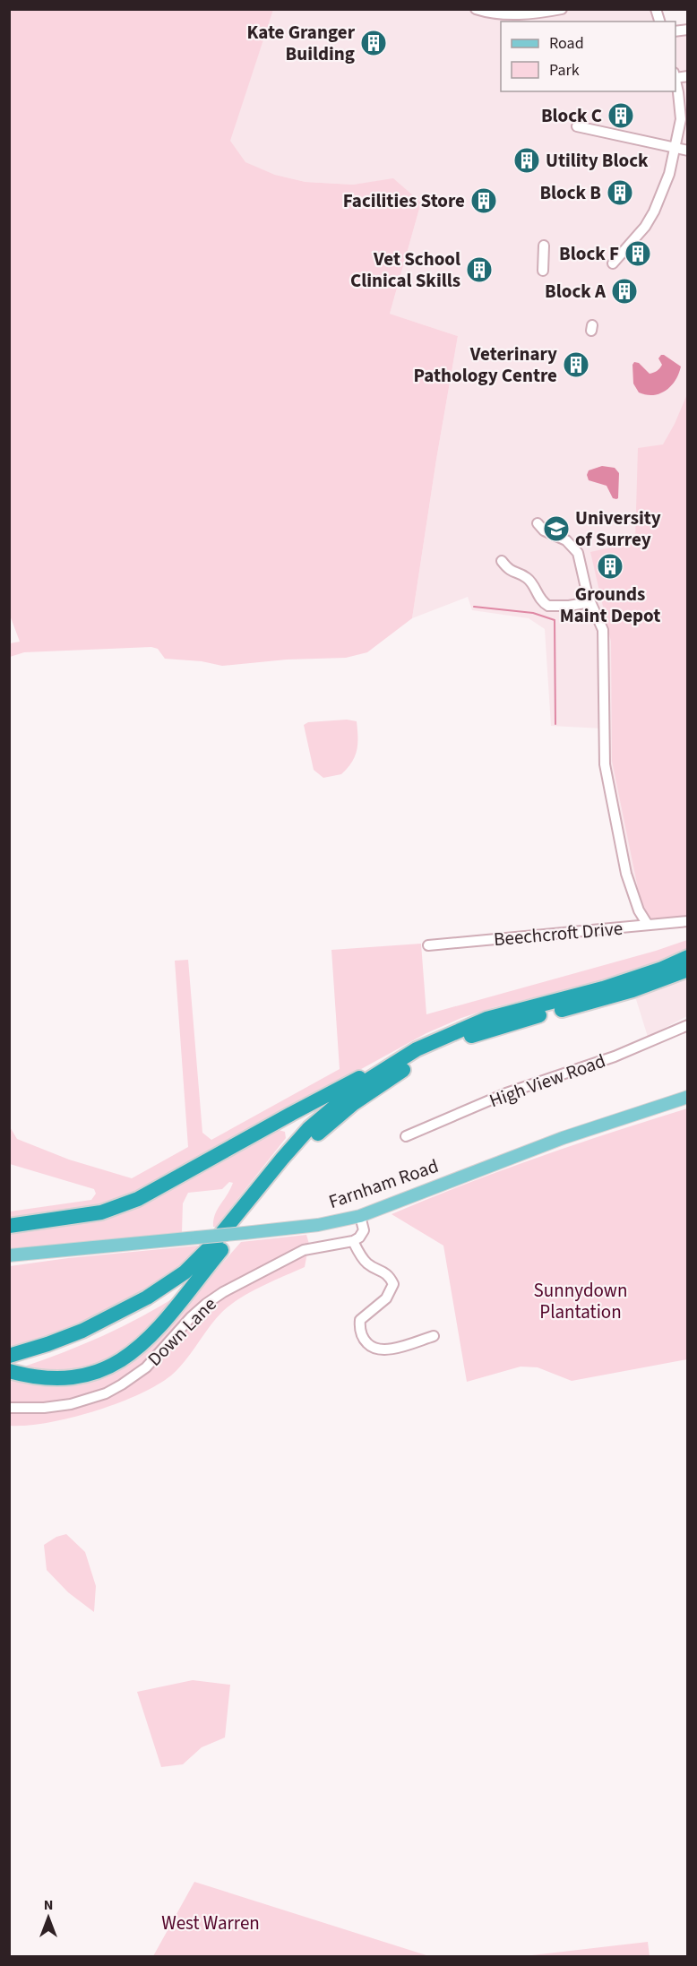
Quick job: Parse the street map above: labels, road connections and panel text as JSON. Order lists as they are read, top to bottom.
{
  "streets": {
    "main road": ["Farnham Road"],
    "street": ["Beechcroft Drive", "High View Road", "Down Lane"]
  },
  "parks": ["Sunnydown Plantation", "West Warren"],
  "places": {
    "building": [
      "Kate Granger Building",
      "Block C",
      "Utility Block",
      "Block B",
      "Facilities Store",
      "Block F",
      "Vet School Clinical Skills",
      "Block A",
      "Veterinary Pathology Centre",
      "Grounds Maint Depot"
    ],
    "school or university": ["University of Surrey"]
  },
  "legend": ["Road", "Park"],
  "north": "top"
}
